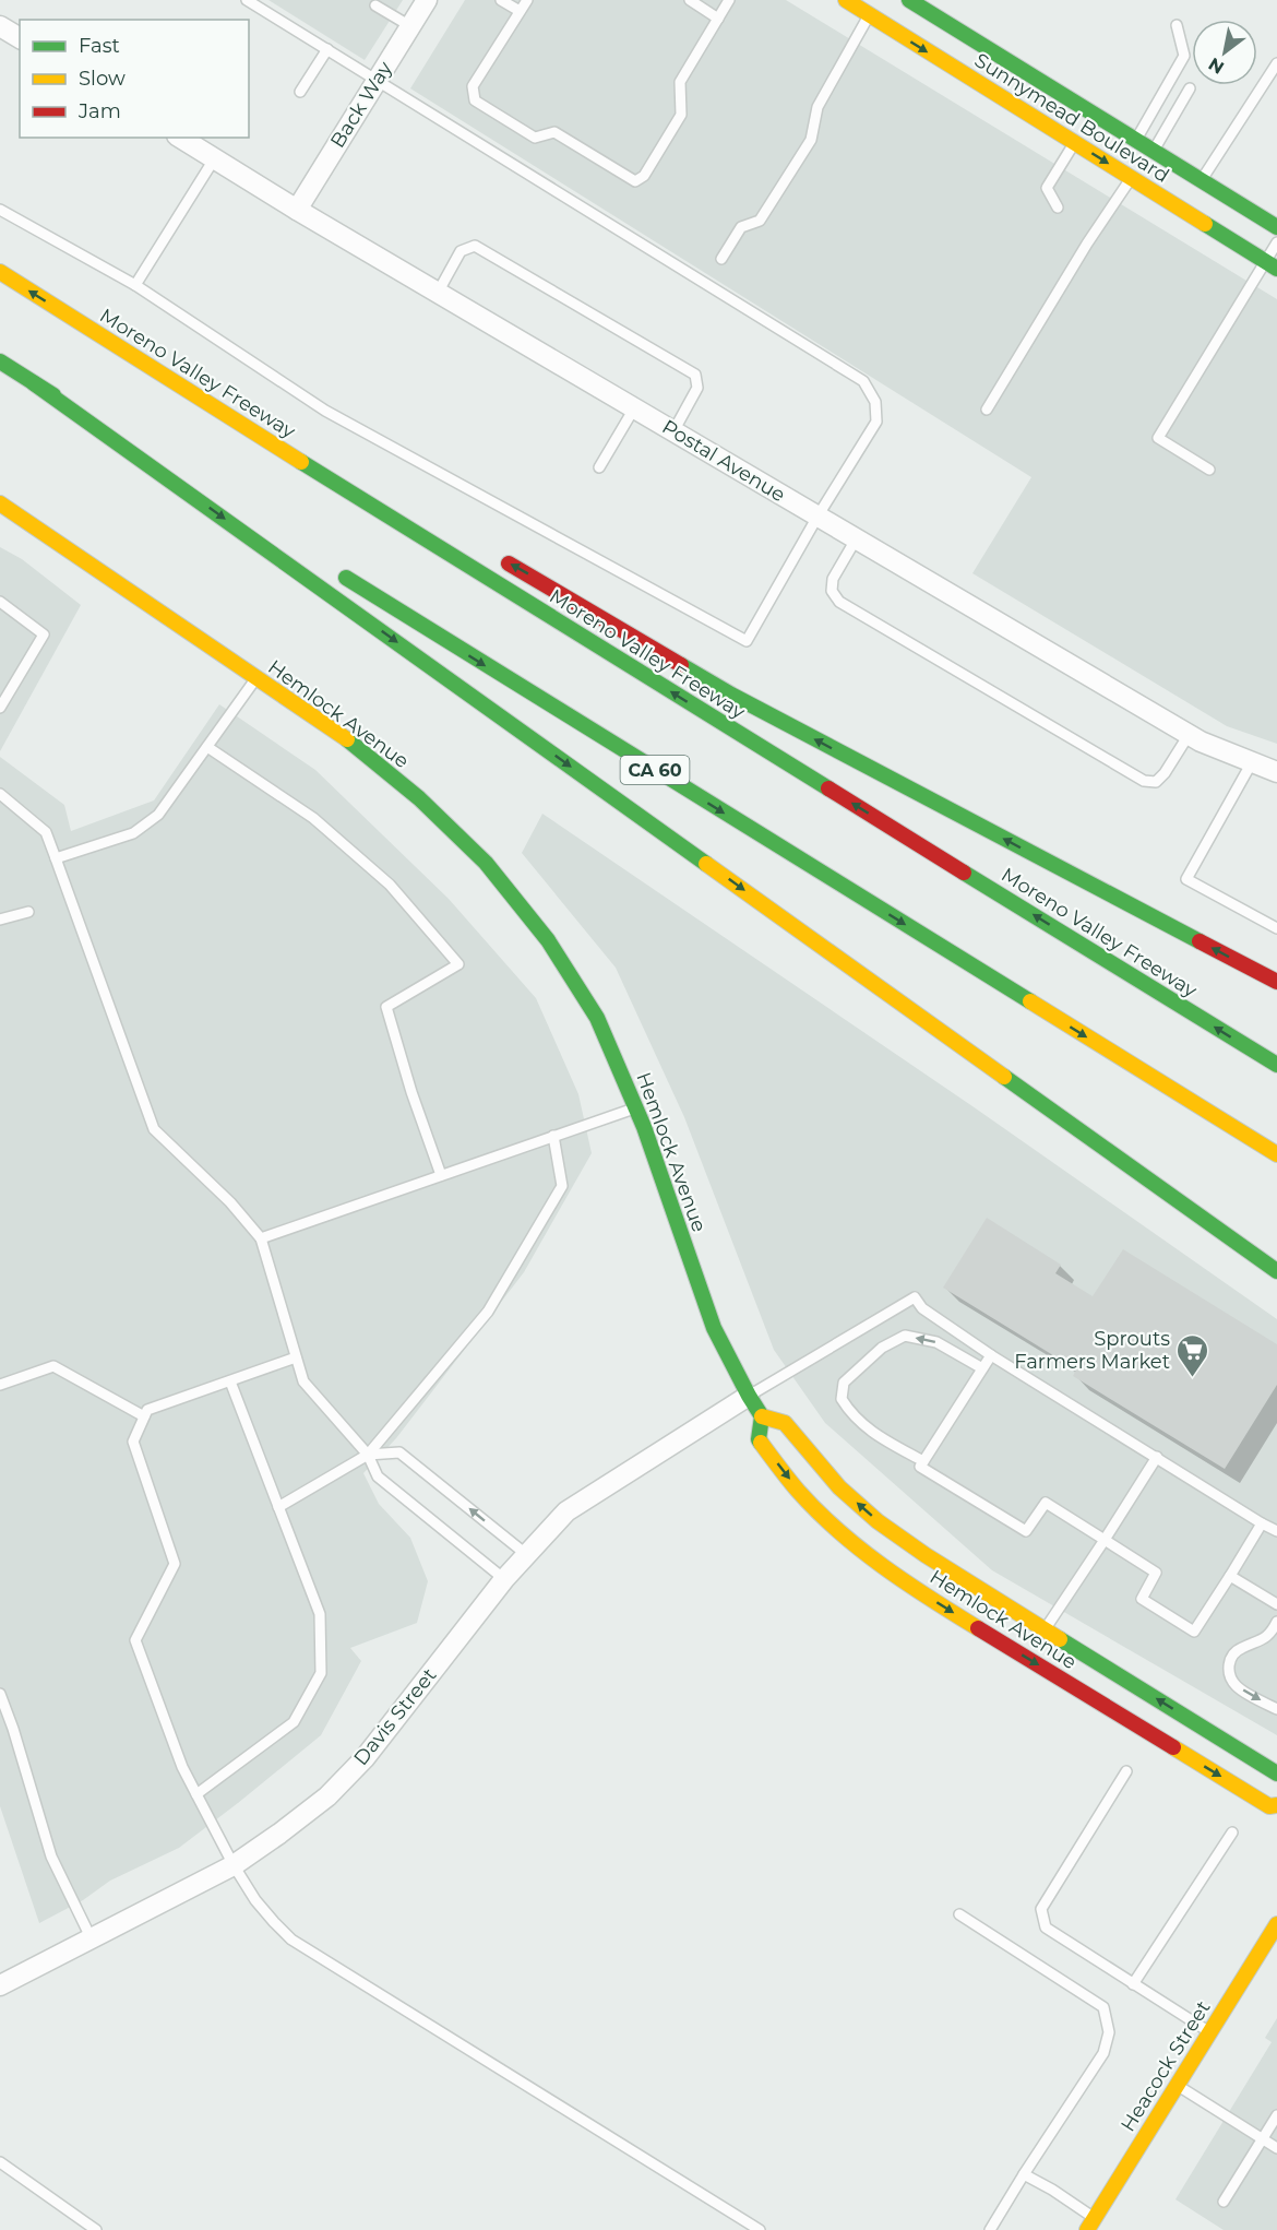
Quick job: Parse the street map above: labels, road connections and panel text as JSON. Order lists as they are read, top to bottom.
{
  "streets": {
    "main road": [
      "Sunnymead Boulevard",
      "Moreno Valley Freeway",
      "Hemlock Avenue",
      "CA 60",
      "Heacock Street"
    ],
    "street": ["Back Way", "Postal Avenue", "Davis Street"]
  },
  "crossings": [
    ["Back Way", "Postal Avenue"],
    ["Hemlock Avenue", "Davis Street"]
  ],
  "places": {
    "supermarket": ["Sprouts Farmers Market"]
  },
  "legend": ["Fast", "Slow", "Jam"],
  "north": "bottom left"
}
